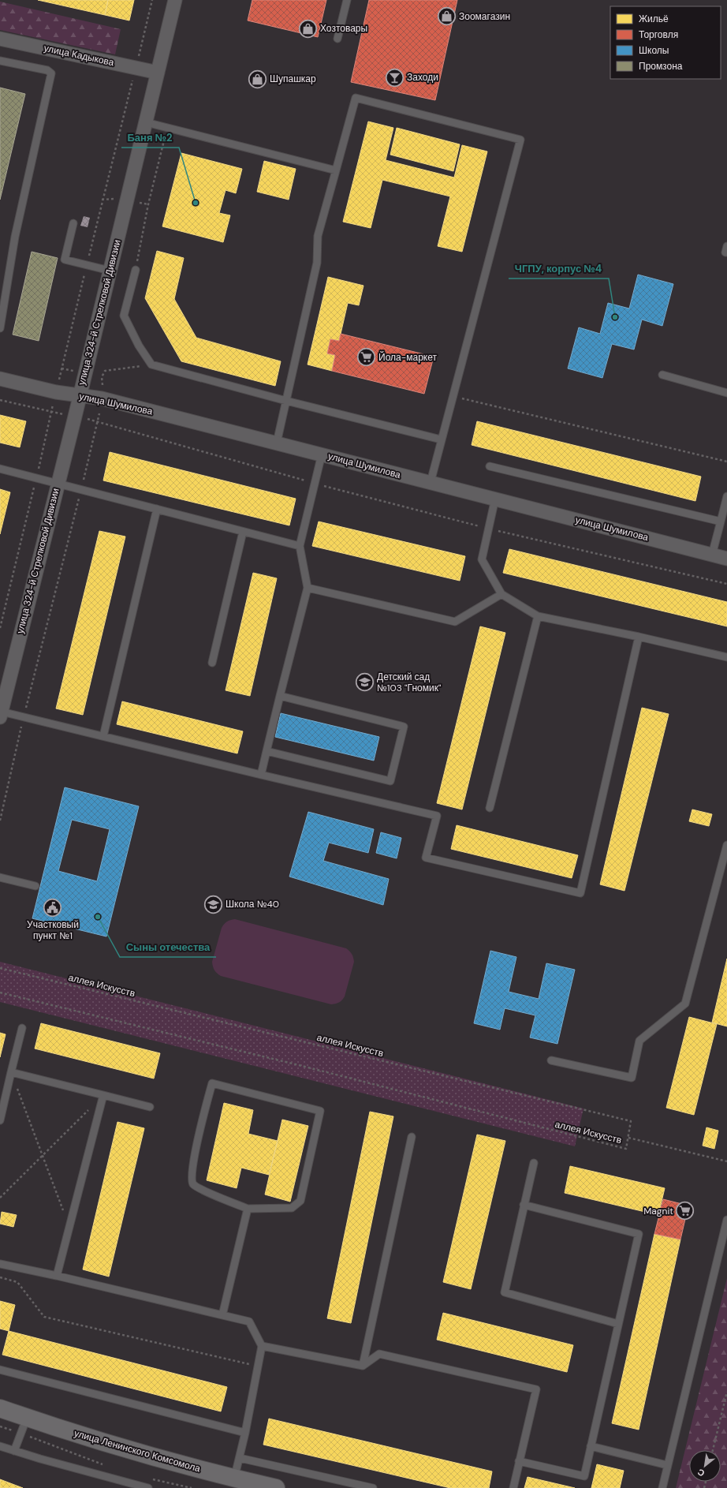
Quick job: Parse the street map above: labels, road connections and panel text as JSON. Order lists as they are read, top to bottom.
{
  "streets": {
    "main road": ["улица Ленинского Комсомола"],
    "street": ["улица Кадыкова", "улица 324-й Стрелковой Дивизии", "улица Шумилова"],
    "path": ["аллея Искусств"]
  },
  "crossings": [
    ["улица Кадыкова", "улица 324-й Стрелковой Дивизии"],
    ["улица 324-й Стрелковой Дивизии", "улица Шумилова"]
  ],
  "places": {
    "shop": ["Зоомагазин", "Хозтовары", "Шупашкар"],
    "bar": ["Заходи"],
    "other": ["Баня №2", "ЧГПУ, корпус №4", "Сыны отечества"],
    "supermarket": ["Йола-маркет", "Magnit"],
    "school or university": ["Детский сад №103 \"Гномик\"", "Школа №40"],
    "public building": ["Участковый пункт №1"]
  },
  "legend": [
    "Жильё",
    "Торговля",
    "Школы",
    "Промзона"
  ],
  "north": "bottom left"
}
